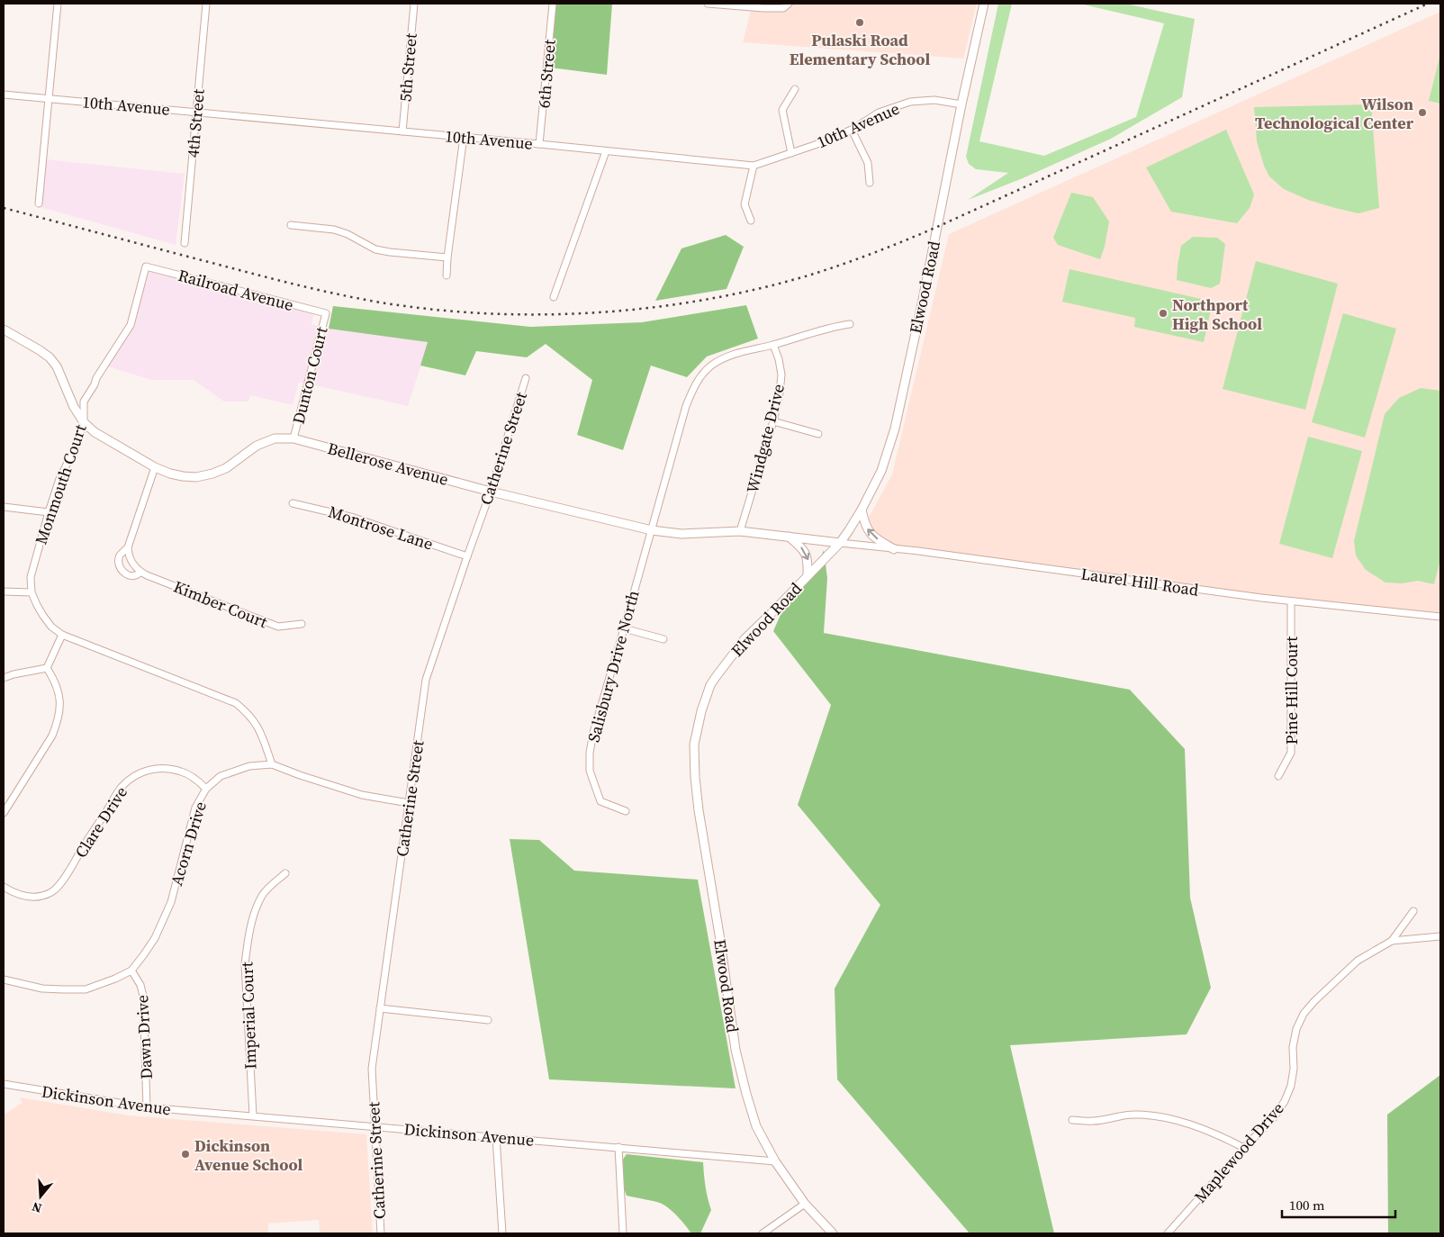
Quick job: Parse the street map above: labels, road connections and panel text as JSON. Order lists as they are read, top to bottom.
{
  "streets": {
    "main road": ["Elwood Road", "Bellerose Avenue"],
    "street": [
      "5th Street",
      "6th Street",
      "10th Avenue",
      "4th Street",
      "Railroad Avenue",
      "Dunton Court",
      "Windgate Drive",
      "Catherine Street",
      "Monmouth Court",
      "Montrose Lane",
      "Laurel Hill Road",
      "Kimber Court",
      "Salisbury Drive North",
      "Pine Hill Court",
      "Clare Drive",
      "Acorn Drive",
      "Imperial Court",
      "Dawn Drive",
      "Dickinson Avenue",
      "Maplewood Drive"
    ]
  },
  "crossings": [
    ["5th Street", "10th Avenue"],
    ["6th Street", "10th Avenue"],
    ["10th Avenue", "4th Street"],
    ["10th Avenue", "Elwood Road"],
    ["Elwood Road", "Bellerose Avenue"],
    ["Elwood Road", "Laurel Hill Road"],
    ["Elwood Road", "Dickinson Avenue"],
    ["Railroad Avenue", "Dunton Court"],
    ["Railroad Avenue", "Monmouth Court"],
    ["Dunton Court", "Bellerose Avenue"],
    ["Windgate Drive", "Bellerose Avenue"],
    ["Windgate Drive", "Salisbury Drive North"],
    ["Catherine Street", "Bellerose Avenue"],
    ["Catherine Street", "Montrose Lane"],
    ["Catherine Street", "Acorn Drive"],
    ["Catherine Street", "Dickinson Avenue"],
    ["Bellerose Avenue", "Monmouth Court"],
    ["Bellerose Avenue", "Laurel Hill Road"],
    ["Bellerose Avenue", "Kimber Court"],
    ["Bellerose Avenue", "Salisbury Drive North"],
    ["Monmouth Court", "Acorn Drive"],
    ["Laurel Hill Road", "Pine Hill Court"],
    ["Clare Drive", "Acorn Drive"],
    ["Acorn Drive", "Dawn Drive"],
    ["Imperial Court", "Dickinson Avenue"],
    ["Dawn Drive", "Dickinson Avenue"]
  ],
  "places": [
    "Pulaski Road Elementary School",
    "Wilson Technological Center",
    "Northport High School",
    "Dickinson Avenue School"
  ],
  "scale_bar": "100 m",
  "north": "bottom"
}
